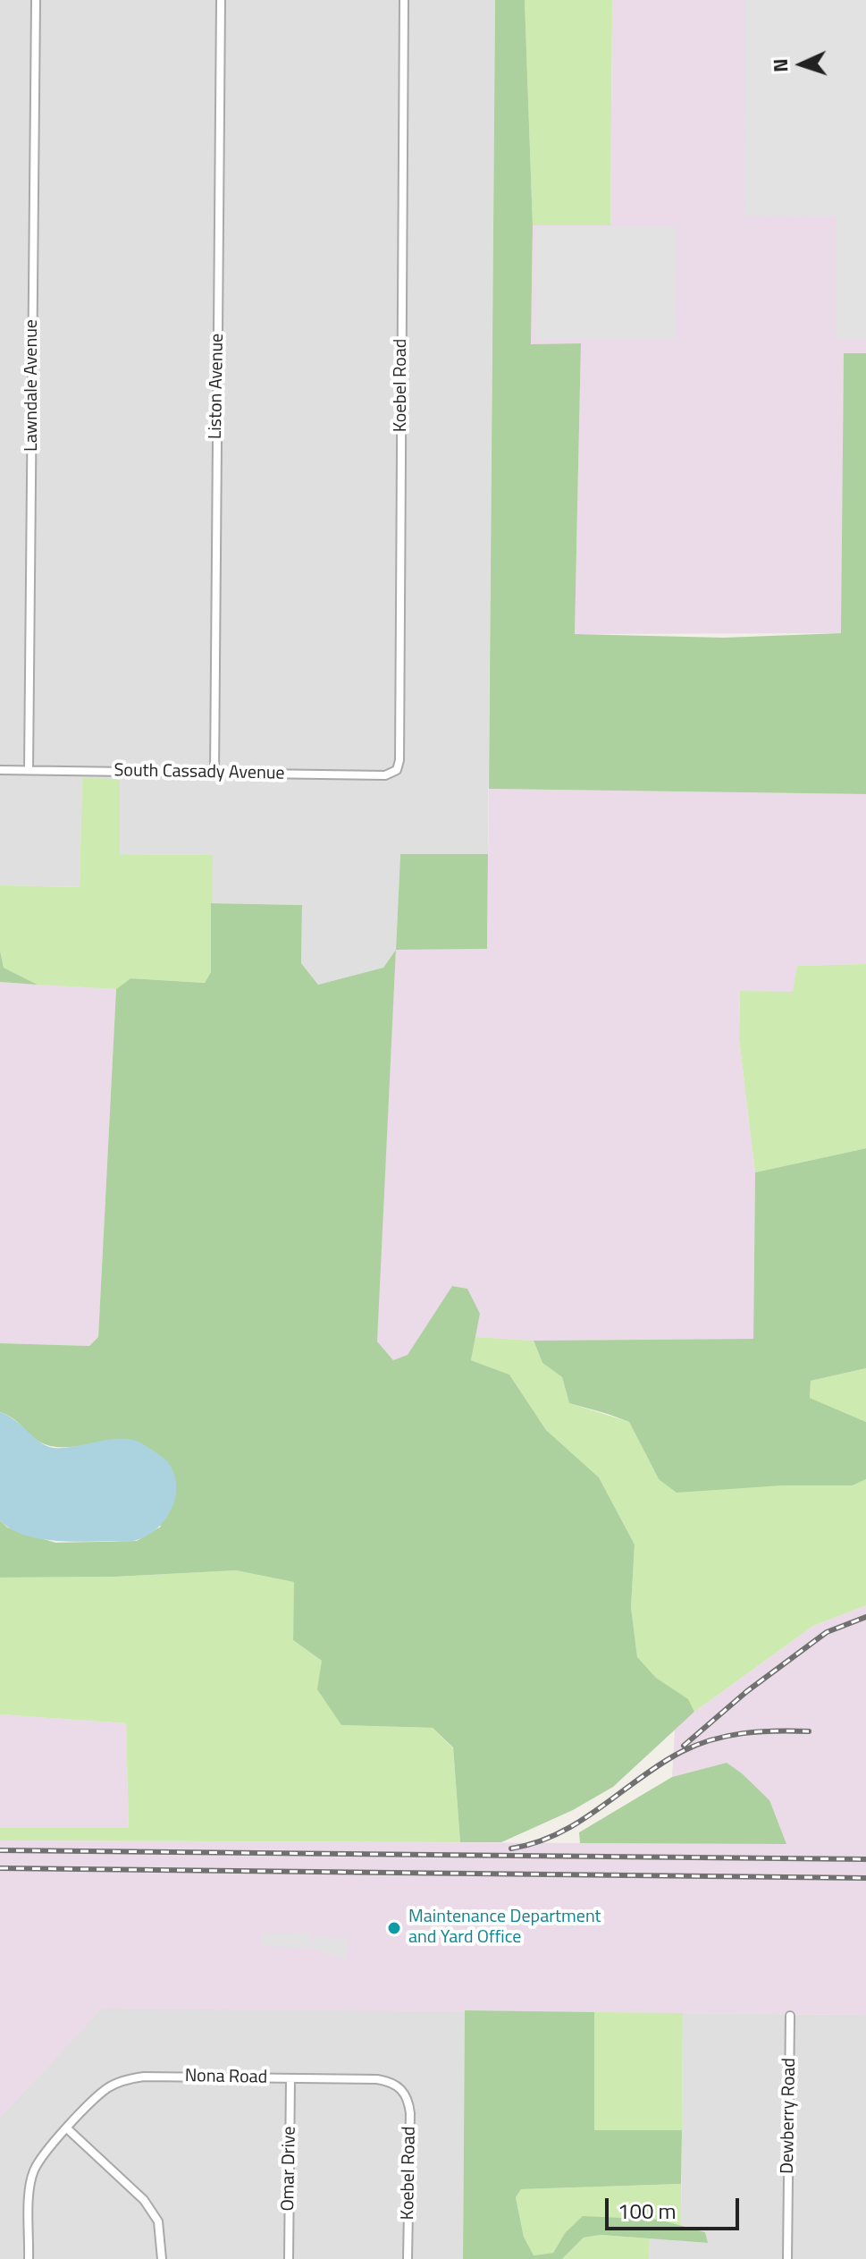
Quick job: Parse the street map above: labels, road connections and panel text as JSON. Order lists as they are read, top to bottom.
{
  "streets": {
    "street": [
      "Lawndale Avenue",
      "Koebel Road",
      "Liston Avenue",
      "South Cassady Avenue",
      "Nona Road",
      "Dewberry Road",
      "Omar Drive"
    ]
  },
  "crossings": [
    ["Lawndale Avenue", "South Cassady Avenue"],
    ["Koebel Road", "South Cassady Avenue"],
    ["Koebel Road", "Nona Road"],
    ["Liston Avenue", "South Cassady Avenue"],
    ["Nona Road", "Omar Drive"]
  ],
  "places": ["Maintenance Department and Yard Office"],
  "scale_bar": "100 m",
  "north": "left"
}
